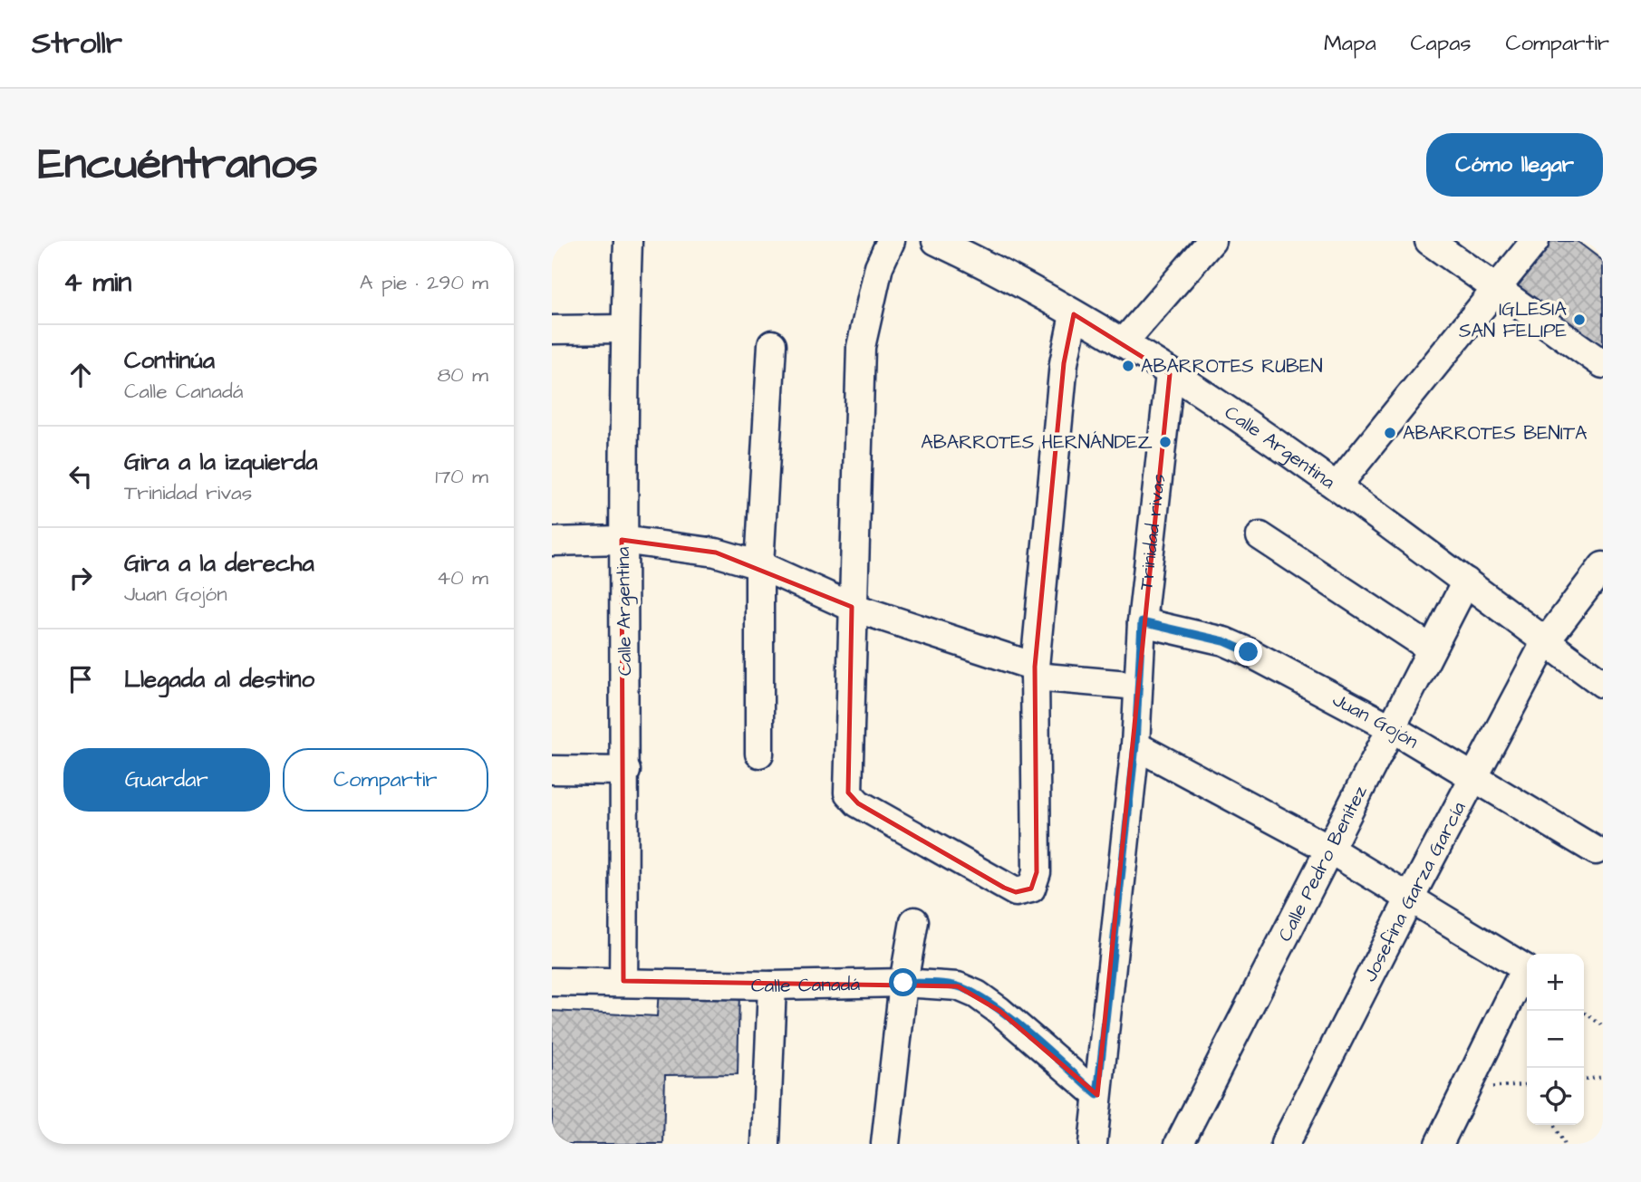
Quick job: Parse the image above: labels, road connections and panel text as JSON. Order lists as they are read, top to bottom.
{
  "streets": {
    "street": [
      "Calle Argentina",
      "Trinidad rivas",
      "Juan Gojón",
      "Calle Pedro Benítez",
      "Josefina Garza García",
      "Calle Canadá"
    ]
  },
  "crossings": [
    ["Calle Argentina", "Trinidad rivas"],
    ["Calle Argentina", "Calle Pedro Benítez"],
    ["Calle Argentina", "Josefina Garza García"],
    ["Calle Argentina", "Calle Canadá"],
    ["Trinidad rivas", "Juan Gojón"],
    ["Trinidad rivas", "Calle Canadá"],
    ["Juan Gojón", "Calle Pedro Benítez"],
    ["Juan Gojón", "Josefina Garza García"]
  ],
  "places": [
    "IGLESIA SAN FELIPE",
    "ABARROTES RUBEN",
    "ABARROTES BENITA",
    "ABARROTES HERNÁNDEZ"
  ],
  "page": {
    "header": "Strollr",
    "nav": ["Mapa", "Capas", "Compartir"],
    "buttons": [
      "Cómo llegar",
      ["Guardar", "Compartir"]
    ],
    "title": "Encuéntranos",
    "heading": ["4 min", "A pie · 290 m"],
    "list": [
      ["Continúa", "Calle Canadá", "80 m"],
      ["Gira a la izquierda", "Trinidad rivas", "170 m"],
      ["Gira a la derecha", "Juan Gojón", "40 m"],
      "Llegada al destino"
    ],
    "map_buttons": ["+", "−"]
  }
}
